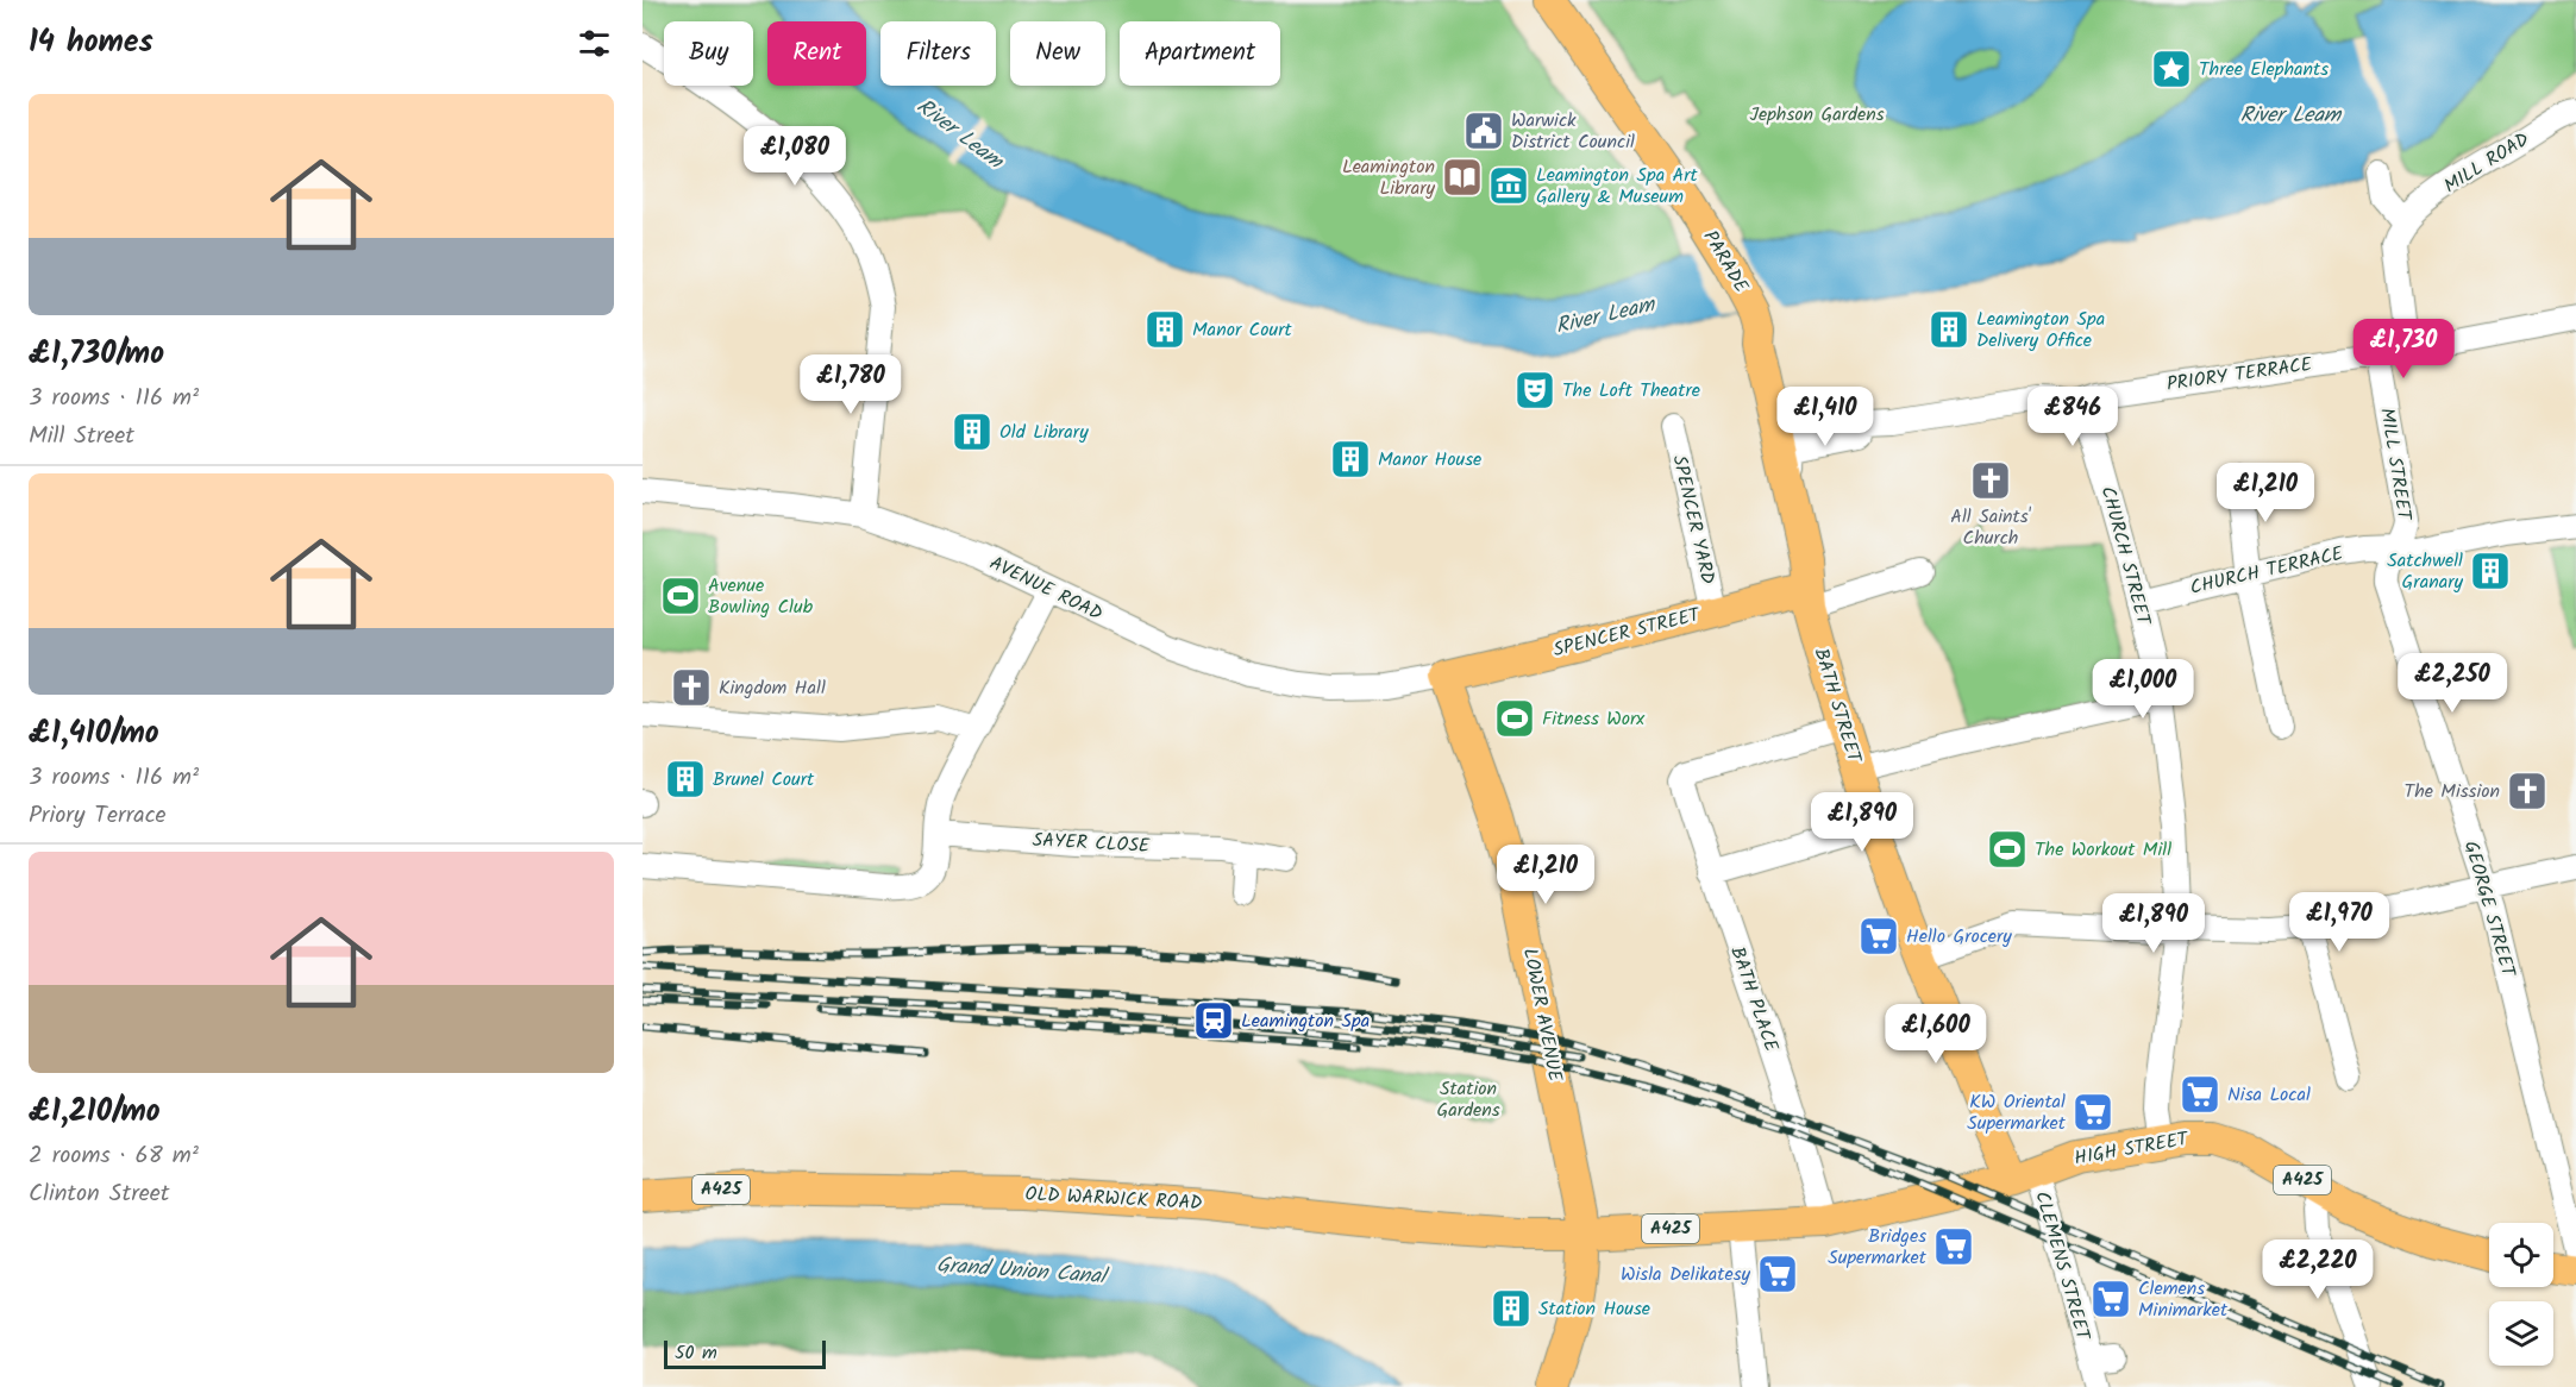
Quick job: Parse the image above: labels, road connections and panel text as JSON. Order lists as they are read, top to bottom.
{
  "streets": {
    "main road": [
      "PARADE",
      "SPENCER STREET",
      "BATH STREET",
      "LOWER AVENUE",
      "HIGH STREET",
      "A425",
      "OLD WARWICK ROAD"
    ],
    "street": [
      "MILL ROAD",
      "PRIORY TERRACE",
      "MILL STREET",
      "SPENCER YARD",
      "CHURCH STREET",
      "CHURCH TERRACE",
      "AVENUE ROAD",
      "SAYER CLOSE",
      "GEORGE STREET",
      "BATH PLACE",
      "CLEMENS STREET"
    ]
  },
  "crossings": [
    ["PARADE", "PRIORY TERRACE"],
    ["PARADE", "BATH STREET"],
    ["PRIORY TERRACE", "MILL STREET"],
    ["PRIORY TERRACE", "CHURCH STREET"],
    ["PRIORY TERRACE", "BATH STREET"],
    ["MILL STREET", "CHURCH TERRACE"],
    ["MILL STREET", "GEORGE STREET"],
    ["SPENCER YARD", "SPENCER STREET"],
    ["CHURCH STREET", "CHURCH TERRACE"],
    ["CHURCH STREET", "HIGH STREET"],
    ["CHURCH TERRACE", "GEORGE STREET"],
    ["AVENUE ROAD", "SPENCER STREET"],
    ["AVENUE ROAD", "LOWER AVENUE"],
    ["SPENCER STREET", "BATH STREET"],
    ["SPENCER STREET", "LOWER AVENUE"],
    ["BATH STREET", "BATH PLACE"],
    ["BATH STREET", "HIGH STREET"],
    ["BATH STREET", "CLEMENS STREET"],
    ["BATH PLACE", "HIGH STREET"],
    ["LOWER AVENUE", "HIGH STREET"],
    ["LOWER AVENUE", "OLD WARWICK ROAD"],
    ["HIGH STREET", "OLD WARWICK ROAD"],
    ["HIGH STREET", "CLEMENS STREET"]
  ],
  "water": ["River Leam", "Grand Union Canal"],
  "parks": ["Jephson Gardens", "Station Gardens"],
  "places": {
    "place": ["Three Elephants"],
    "public building": ["Warwick District Council"],
    "library": ["Leamington Library"],
    "museum": ["Leamington Spa Art Gallery & Museum"],
    "building": [
      "Manor Court",
      "Leamington Spa Delivery Office",
      "Old Library",
      "Manor House",
      "Satchwell Granary",
      "Brunel Court",
      "Station House"
    ],
    "theatre": ["The Loft Theatre"],
    "church": ["All Saints' Church", "Kingdom Hall", "The Mission"],
    "sports": ["Avenue Bowling Club", "Fitness Worx", "The Workout Mill"],
    "supermarket": [
      "Hello Grocery",
      "Nisa Local",
      "KW Oriental Supermarket",
      "Bridges Supermarket",
      "Wisla Delikatesy",
      "Clemens Minimarket"
    ],
    "station": ["Leamington Spa"]
  },
  "scale_bar": "50 m",
  "page": {
    "heading": "14 homes",
    "chip": [
      "Buy",
      "Rent",
      "Filters",
      "New",
      "Apartment"
    ],
    "list": [
      {
        "name": "£1,730/mo",
        "note": "3 rooms · 116 m² · Mill Street"
      },
      {
        "name": "£1,410/mo",
        "note": "3 rooms · 116 m² · Priory Terrace"
      },
      {
        "name": "£1,210/mo",
        "note": "2 rooms · 68 m² · Clinton Street"
      }
    ],
    "price": [
      "£1,080",
      "£1,730",
      "£1,780",
      "£1,410",
      "£846",
      "£1,210",
      "£2,250",
      "£1,000",
      "£1,890",
      "£1,210",
      "£1,970",
      "£1,890",
      "£1,600",
      "£2,220"
    ],
    "scale": "50 m"
  }
}
